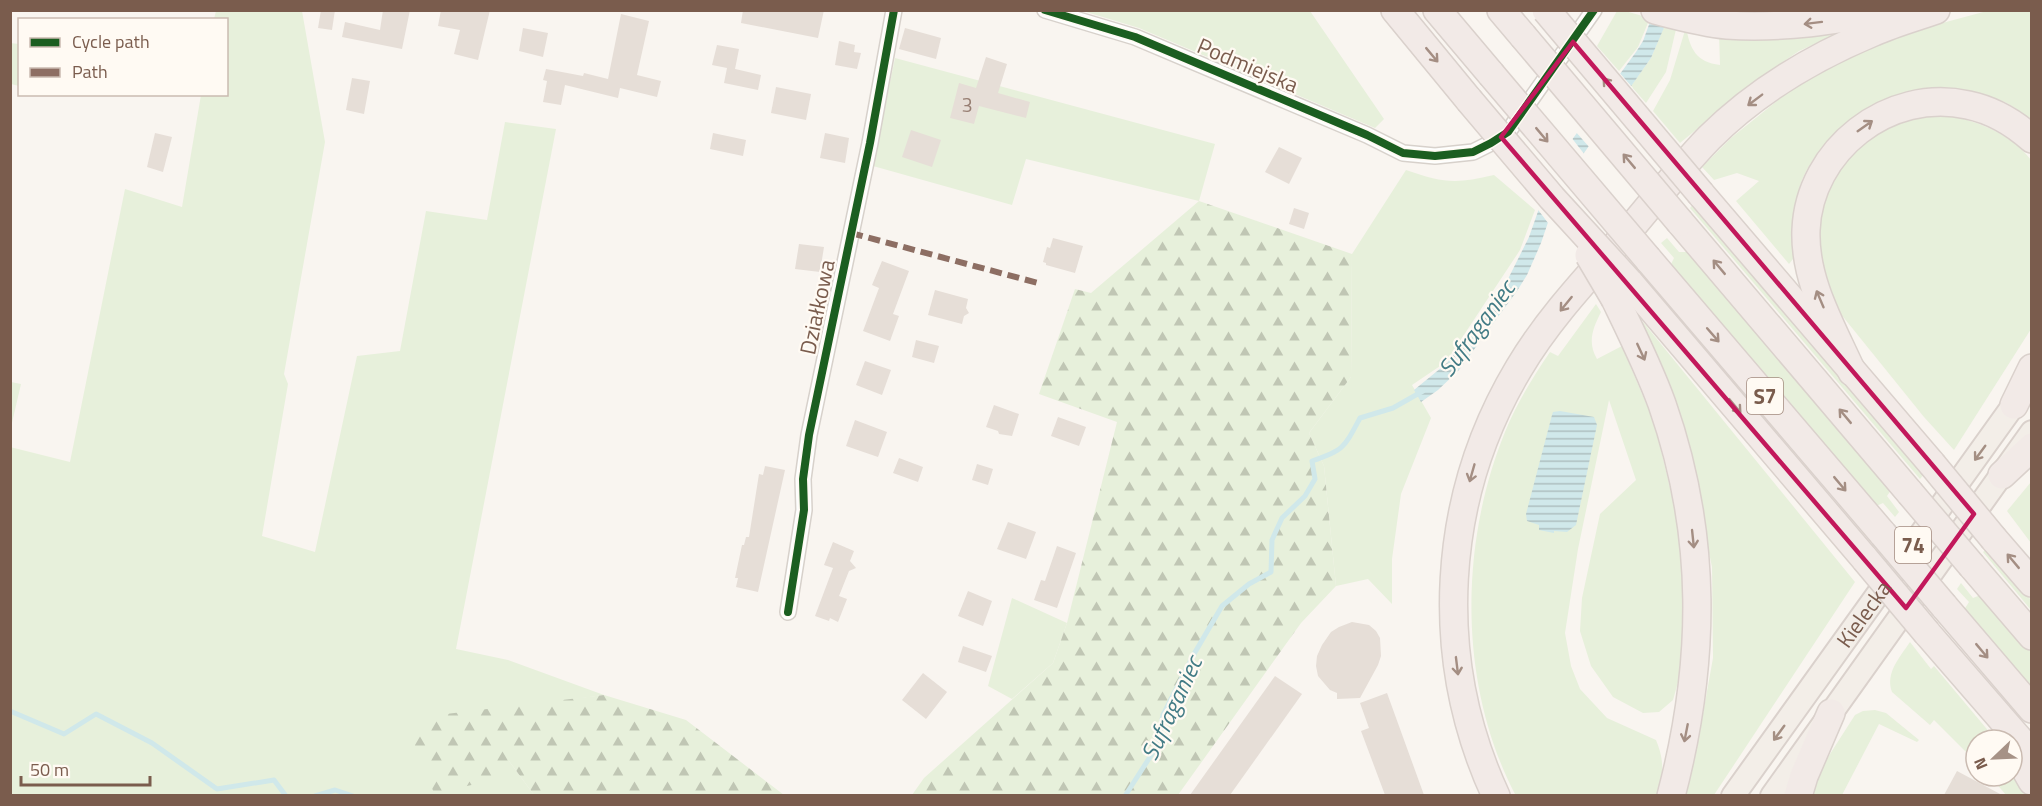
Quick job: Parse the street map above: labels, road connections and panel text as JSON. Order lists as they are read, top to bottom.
{
  "streets": {
    "highway": ["S7"],
    "main road": ["74", "Kielecka"],
    "street": ["Podmiejska", "Działkowa"]
  },
  "crossings": [
    ["74", "Kielecka"]
  ],
  "water": ["Sufraganiec"],
  "house_numbers": ["3"],
  "legend": ["Cycle path", "Path"],
  "scale_bar": "50 m",
  "north": "bottom left"
}
